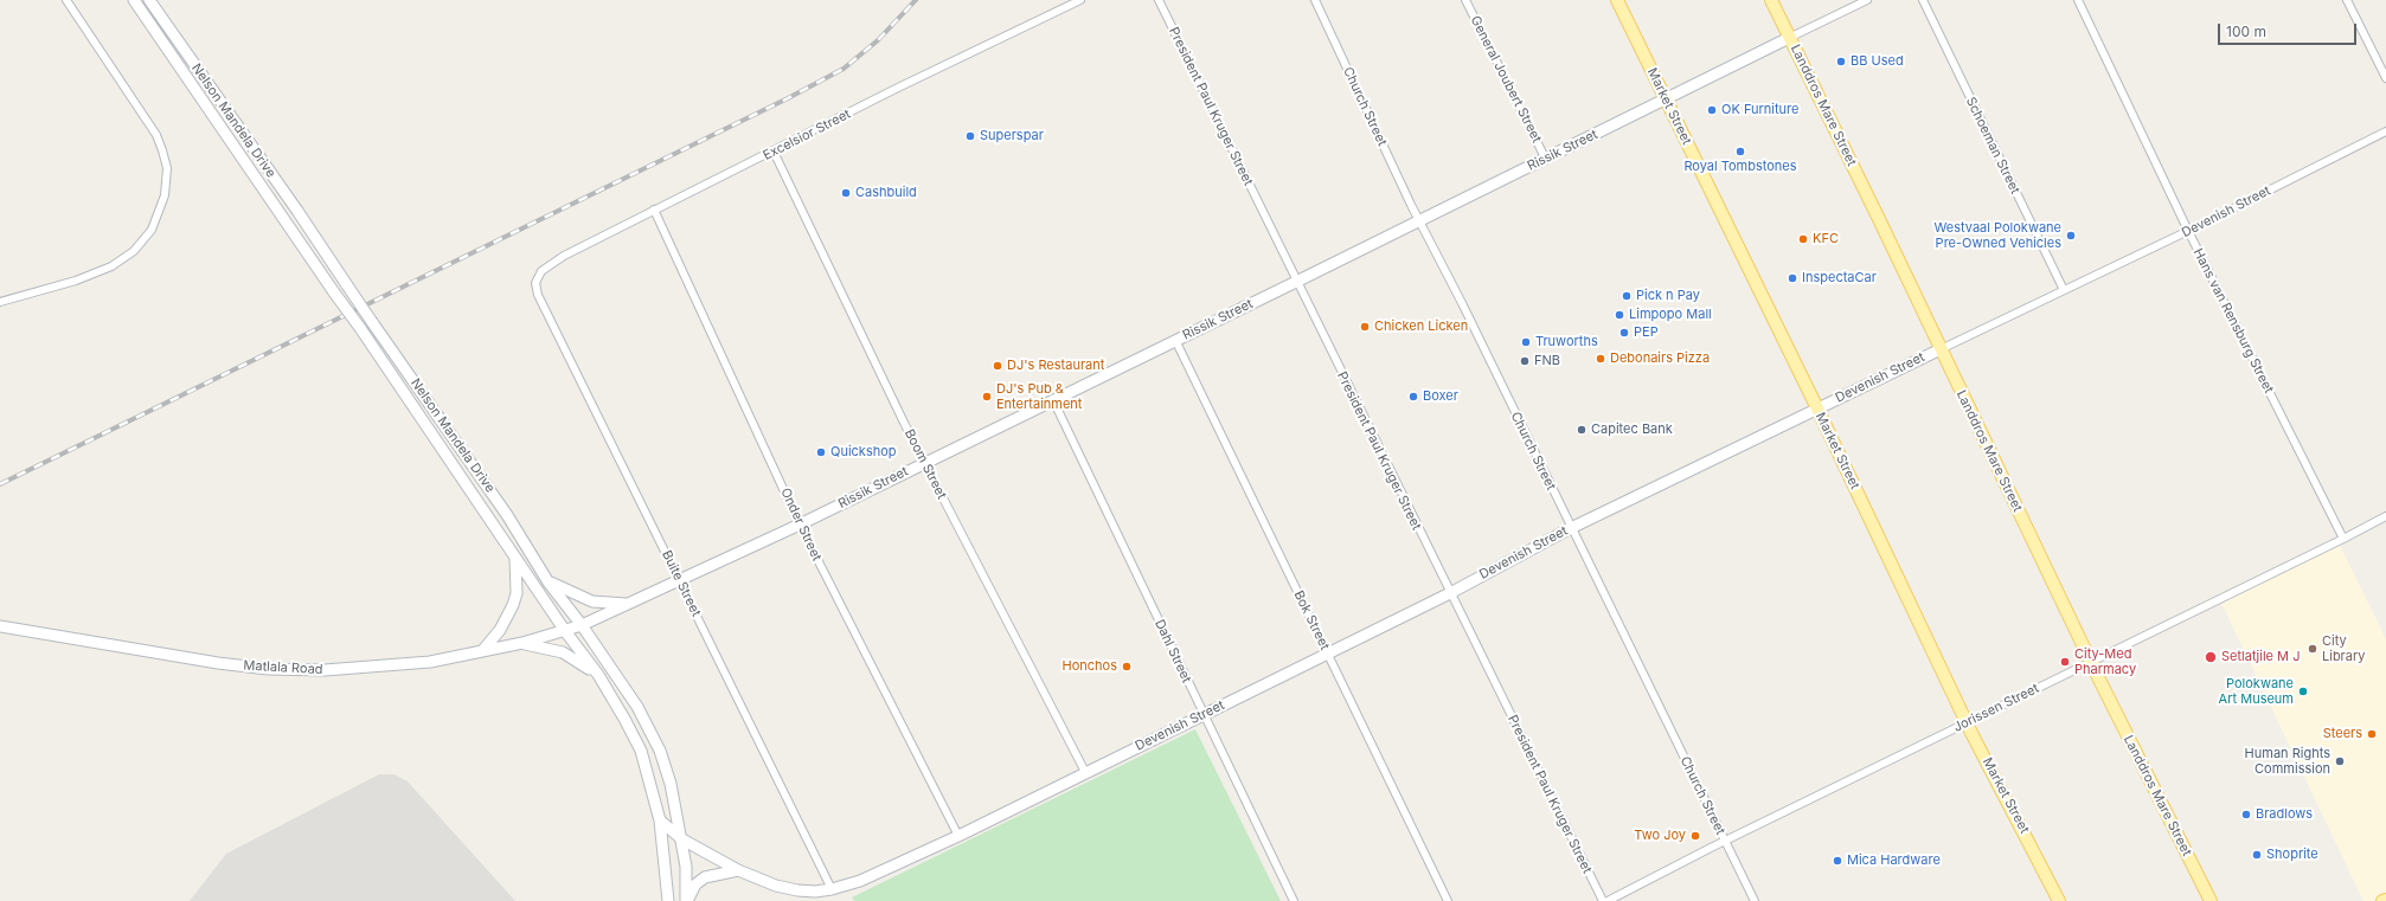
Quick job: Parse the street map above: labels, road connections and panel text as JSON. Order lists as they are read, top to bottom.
{
  "streets": {
    "main road": [
      "Landdros Mare Street",
      "Market Street",
      "Nelson Mandela Drive",
      "Rissik Street",
      "Devenish Street",
      "Matlala Road"
    ],
    "street": [
      "General Joubert Street",
      "President Paul Kruger Street",
      "Church Street",
      "Excelsior Street",
      "Schoeman Street",
      "Hans van Rensburg Street",
      "Boom Street",
      "Onder Street",
      "Buite Street",
      "Bok Street",
      "Dahl Street",
      "Jorissen Street"
    ]
  },
  "crossings": [
    ["General Joubert Street", "Rissik Street"],
    ["Landdros Mare Street", "Rissik Street"],
    ["Landdros Mare Street", "Devenish Street"],
    ["Landdros Mare Street", "Jorissen Street"],
    ["President Paul Kruger Street", "Rissik Street"],
    ["President Paul Kruger Street", "Devenish Street"],
    ["Church Street", "Rissik Street"],
    ["Church Street", "Devenish Street"],
    ["Church Street", "Jorissen Street"],
    ["Market Street", "Rissik Street"],
    ["Market Street", "Devenish Street"],
    ["Market Street", "Jorissen Street"],
    ["Nelson Mandela Drive", "Rissik Street"],
    ["Nelson Mandela Drive", "Devenish Street"],
    ["Nelson Mandela Drive", "Matlala Road"],
    ["Excelsior Street", "Boom Street"],
    ["Excelsior Street", "Onder Street"],
    ["Excelsior Street", "Buite Street"],
    ["Schoeman Street", "Devenish Street"],
    ["Rissik Street", "Boom Street"],
    ["Rissik Street", "Onder Street"],
    ["Rissik Street", "Buite Street"],
    ["Rissik Street", "Bok Street"],
    ["Rissik Street", "Dahl Street"],
    ["Rissik Street", "Matlala Road"],
    ["Devenish Street", "Hans van Rensburg Street"],
    ["Devenish Street", "Boom Street"],
    ["Devenish Street", "Onder Street"],
    ["Devenish Street", "Buite Street"],
    ["Devenish Street", "Bok Street"],
    ["Devenish Street", "Dahl Street"],
    ["Hans van Rensburg Street", "Jorissen Street"]
  ],
  "places": [
    "BB Used",
    "OK Furniture",
    "Superspar",
    "Royal Tombstones",
    "Cashbuild",
    "Westvaal Polokwane Pre-Owned Vehicles",
    "KFC",
    "InspectaCar",
    "Pick n Pay",
    "Limpopo Mall",
    "Chicken Licken",
    "PEP",
    "Truworths",
    "Debonairs Pizza",
    "FNB",
    "DJ's Restaurant",
    "DJ's Pub & Entertainment",
    "Boxer",
    "Capitec Bank",
    "Quickshop",
    "City Library",
    "Setlatjile M J",
    "City-Med Pharmacy",
    "Honchos",
    "Polokwane Art Museum",
    "Steers",
    "Human Rights Commission",
    "Bradlows",
    "Two Joy",
    "Shoprite",
    "Mica Hardware"
  ],
  "scale_bar": "100 m"
}
